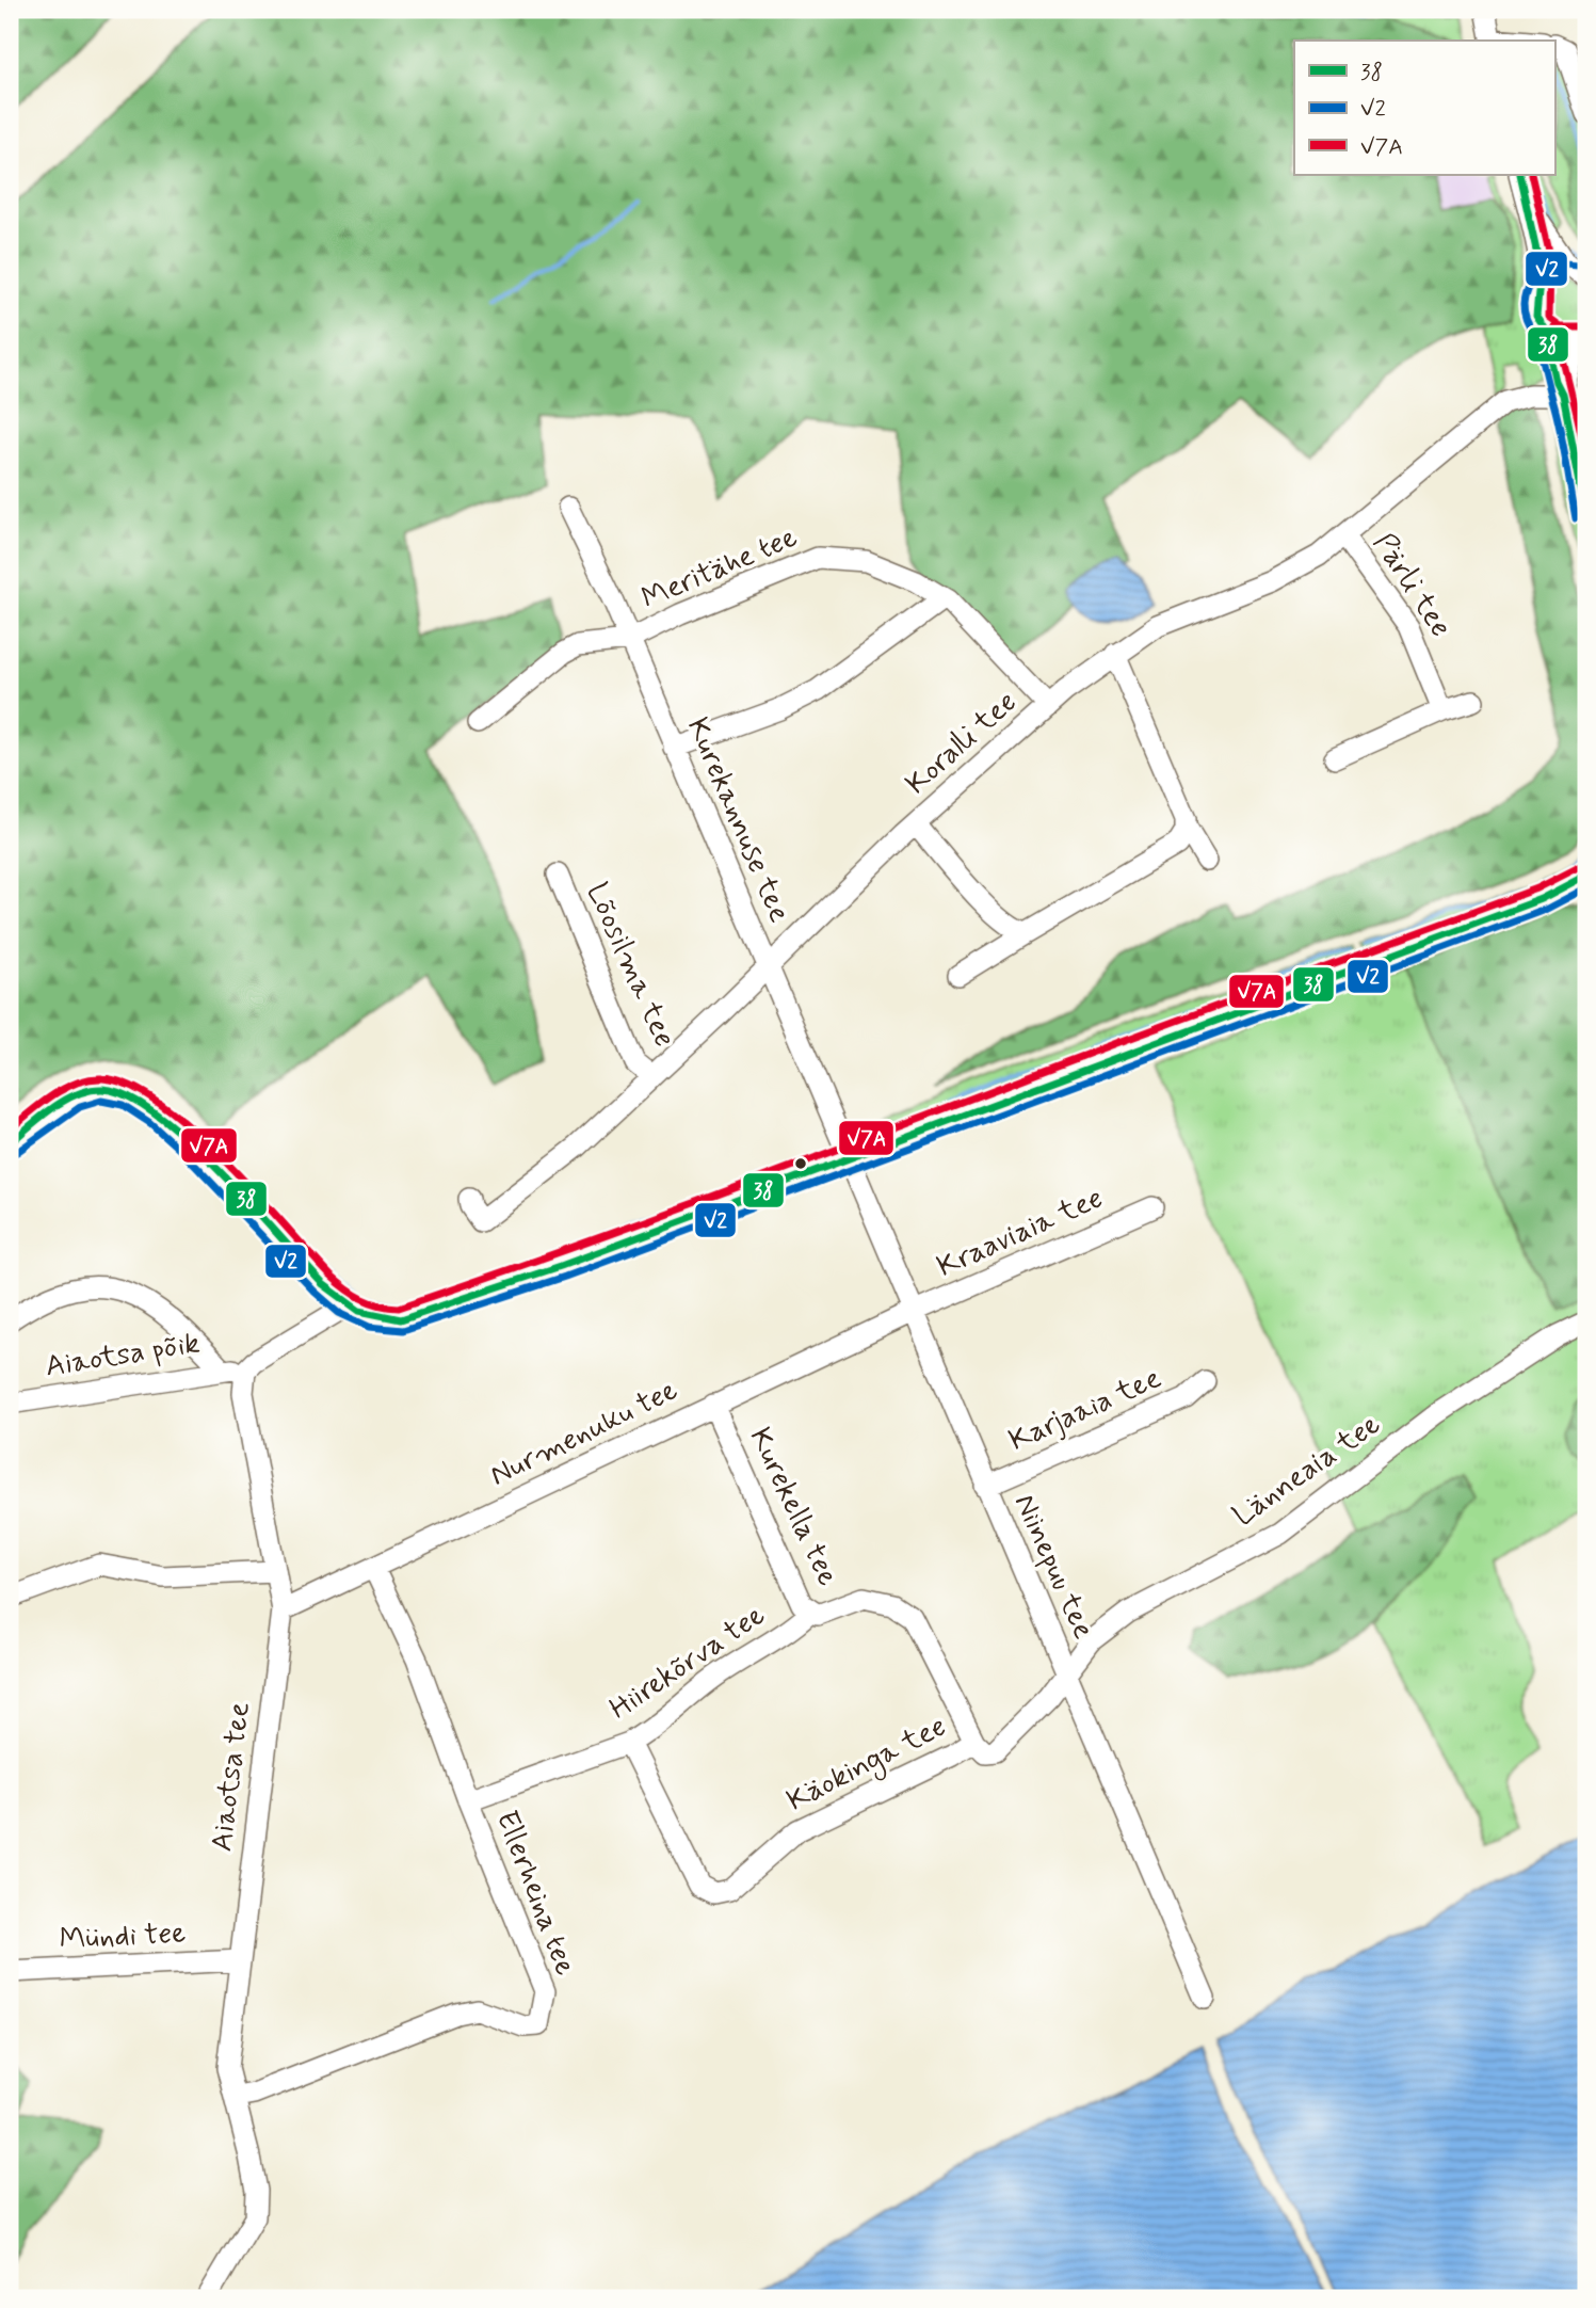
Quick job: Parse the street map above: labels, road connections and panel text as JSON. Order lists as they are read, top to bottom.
{
  "streets": {
    "street": [
      "Meritähe tee",
      "Pärli tee",
      "Koralli tee",
      "Kurekannuse tee",
      "Lõosilma tee",
      "Kraaviaia tee",
      "Aiaotsa põik",
      "Karjaaia tee",
      "Nurmenuku tee",
      "Länneaia tee",
      "Kurekella tee",
      "Niinepuu tee",
      "Hiirekõrva tee",
      "Käokinga tee",
      "Aiaotsa tee",
      "Ellerheina tee",
      "Mündi tee"
    ]
  },
  "crossings": [
    ["Meritähe tee", "Koralli tee"],
    ["Meritähe tee", "Kurekannuse tee"],
    ["Pärli tee", "Koralli tee"],
    ["Koralli tee", "Kurekannuse tee"],
    ["Koralli tee", "Lõosilma tee"],
    ["Kurekannuse tee", "Niinepuu tee"],
    ["Kraaviaia tee", "Nurmenuku tee"],
    ["Kraaviaia tee", "Niinepuu tee"],
    ["Aiaotsa põik", "Aiaotsa tee"],
    ["Karjaaia tee", "Niinepuu tee"],
    ["Nurmenuku tee", "Kurekella tee"],
    ["Nurmenuku tee", "Niinepuu tee"],
    ["Nurmenuku tee", "Aiaotsa tee"],
    ["Nurmenuku tee", "Ellerheina tee"],
    ["Länneaia tee", "Niinepuu tee"],
    ["Länneaia tee", "Käokinga tee"],
    ["Kurekella tee", "Hiirekõrva tee"],
    ["Kurekella tee", "Käokinga tee"],
    ["Niinepuu tee", "Käokinga tee"],
    ["Hiirekõrva tee", "Käokinga tee"],
    ["Hiirekõrva tee", "Ellerheina tee"],
    ["Aiaotsa tee", "Ellerheina tee"],
    ["Aiaotsa tee", "Mündi tee"]
  ],
  "lines": ["transit line 38", "transit line V7A", "transit line V2"],
  "legend": ["38", "V2", "V7A"]
}
